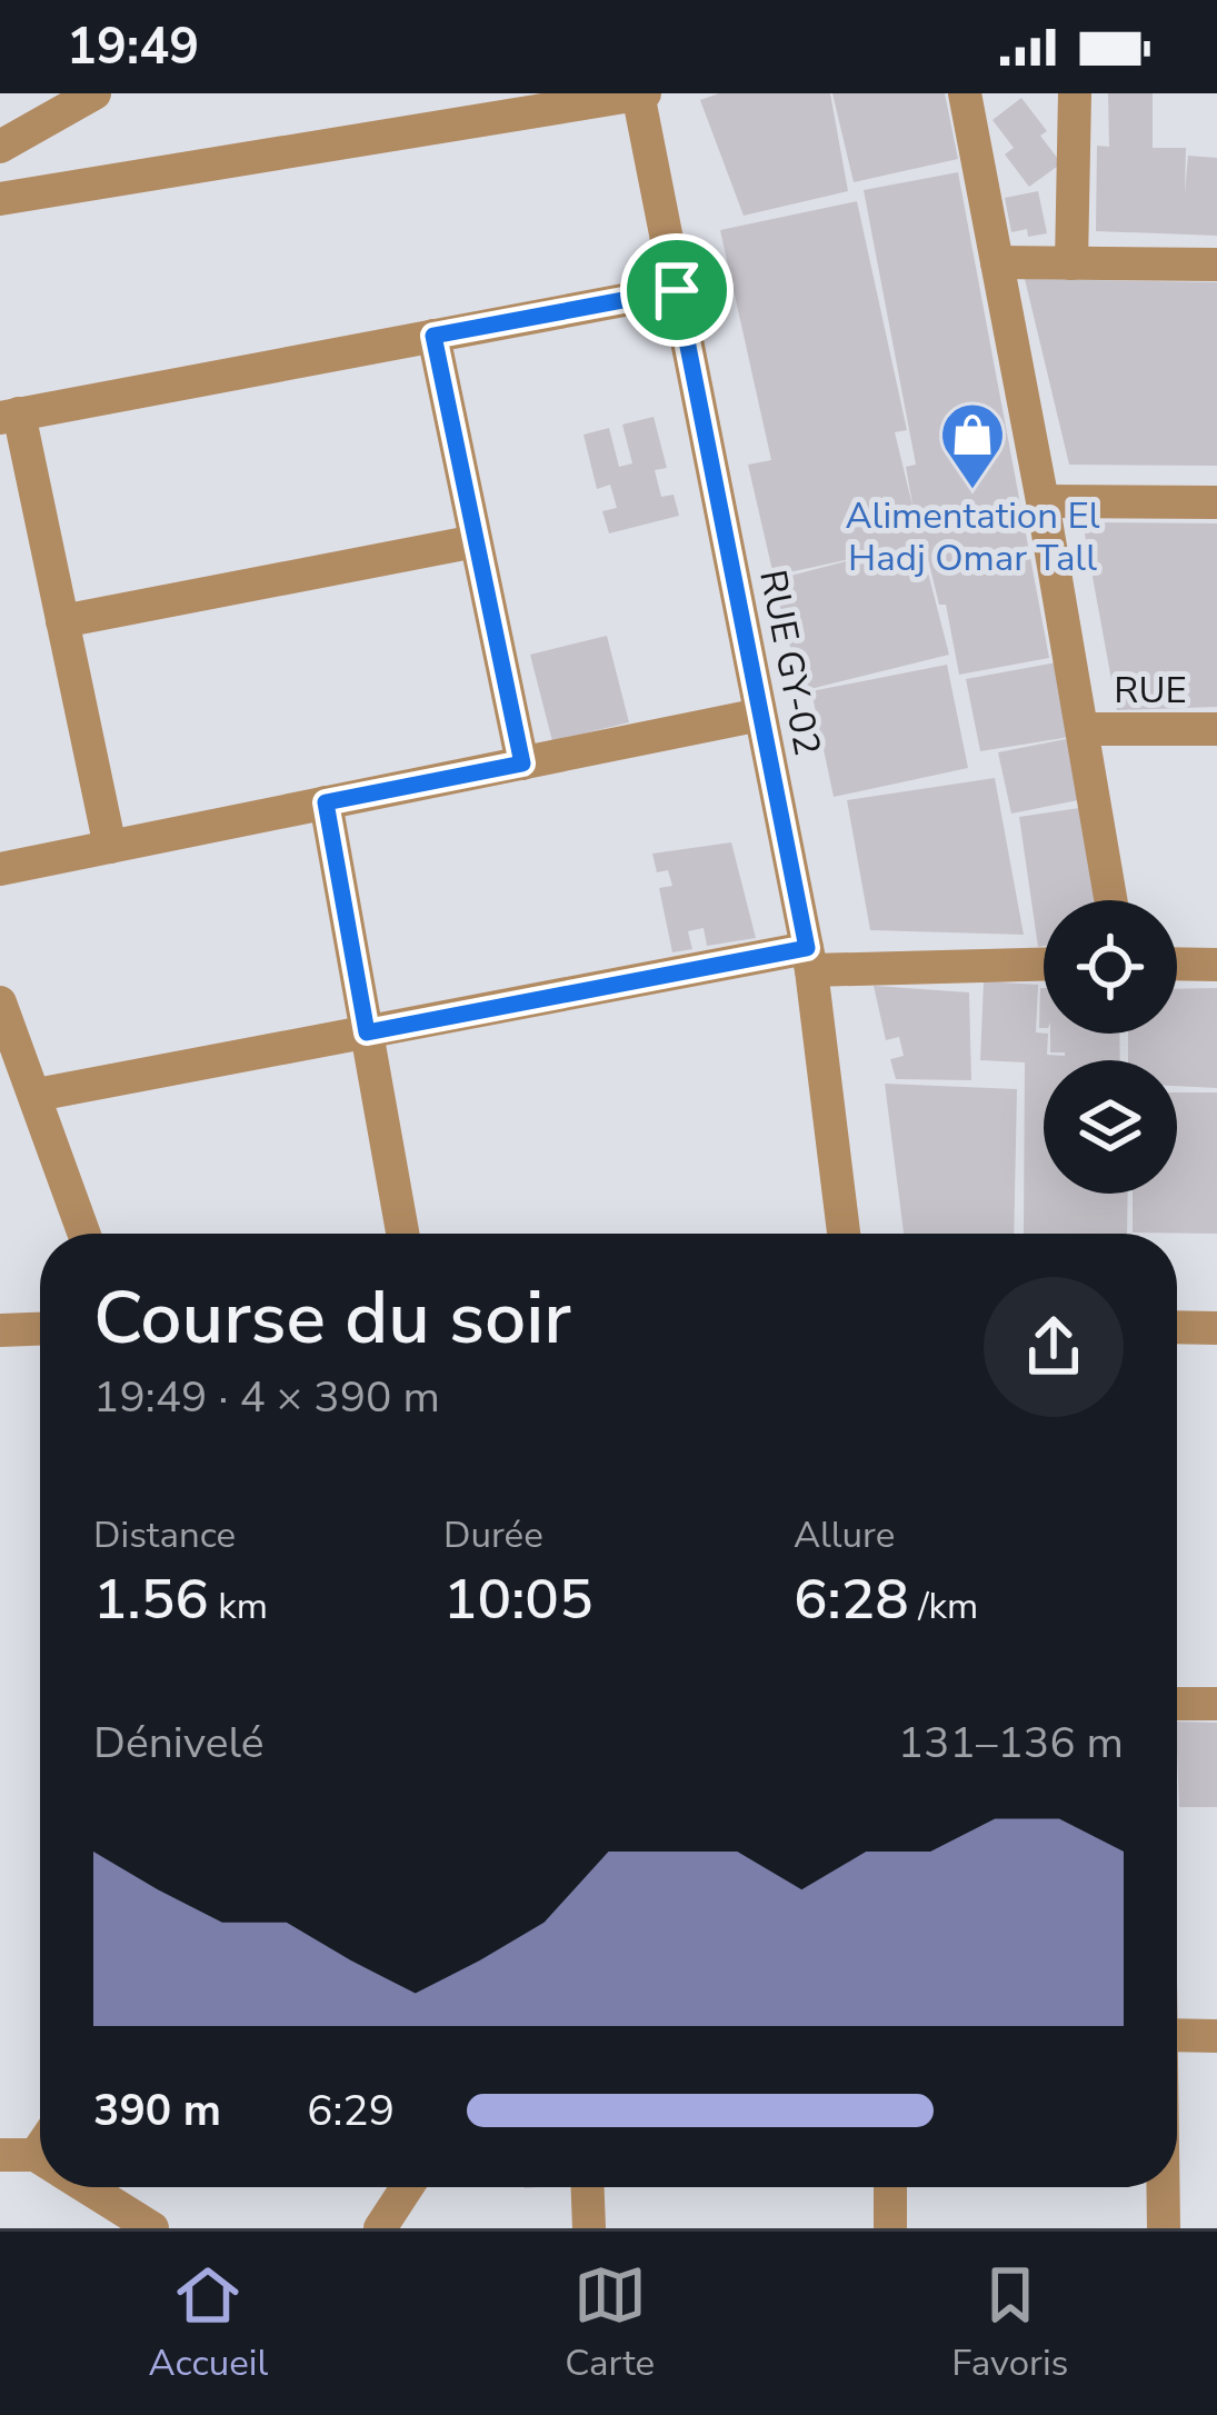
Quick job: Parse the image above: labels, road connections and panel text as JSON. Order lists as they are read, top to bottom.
{
  "streets": {
    "street": ["RUE GY-02", "RUE"]
  },
  "places": {
    "shop": ["Alimentation El Hadj Omar Tall"]
  },
  "page": {
    "status": "19:49",
    "heading": ["Course du soir", "19:49 · 4 × 390 m"],
    "stats": [
      ["Distance", "1.56 km"],
      ["Durée", "10:05"],
      ["Allure", "6:28 /km"]
    ],
    "chart": ["Dénivelé", "131–136 m"],
    "list": [
      {
        "name": "390 m",
        "note": "6:29"
      }
    ],
    "tabs": ["Accueil", "Carte", "Favoris"]
  }
}
